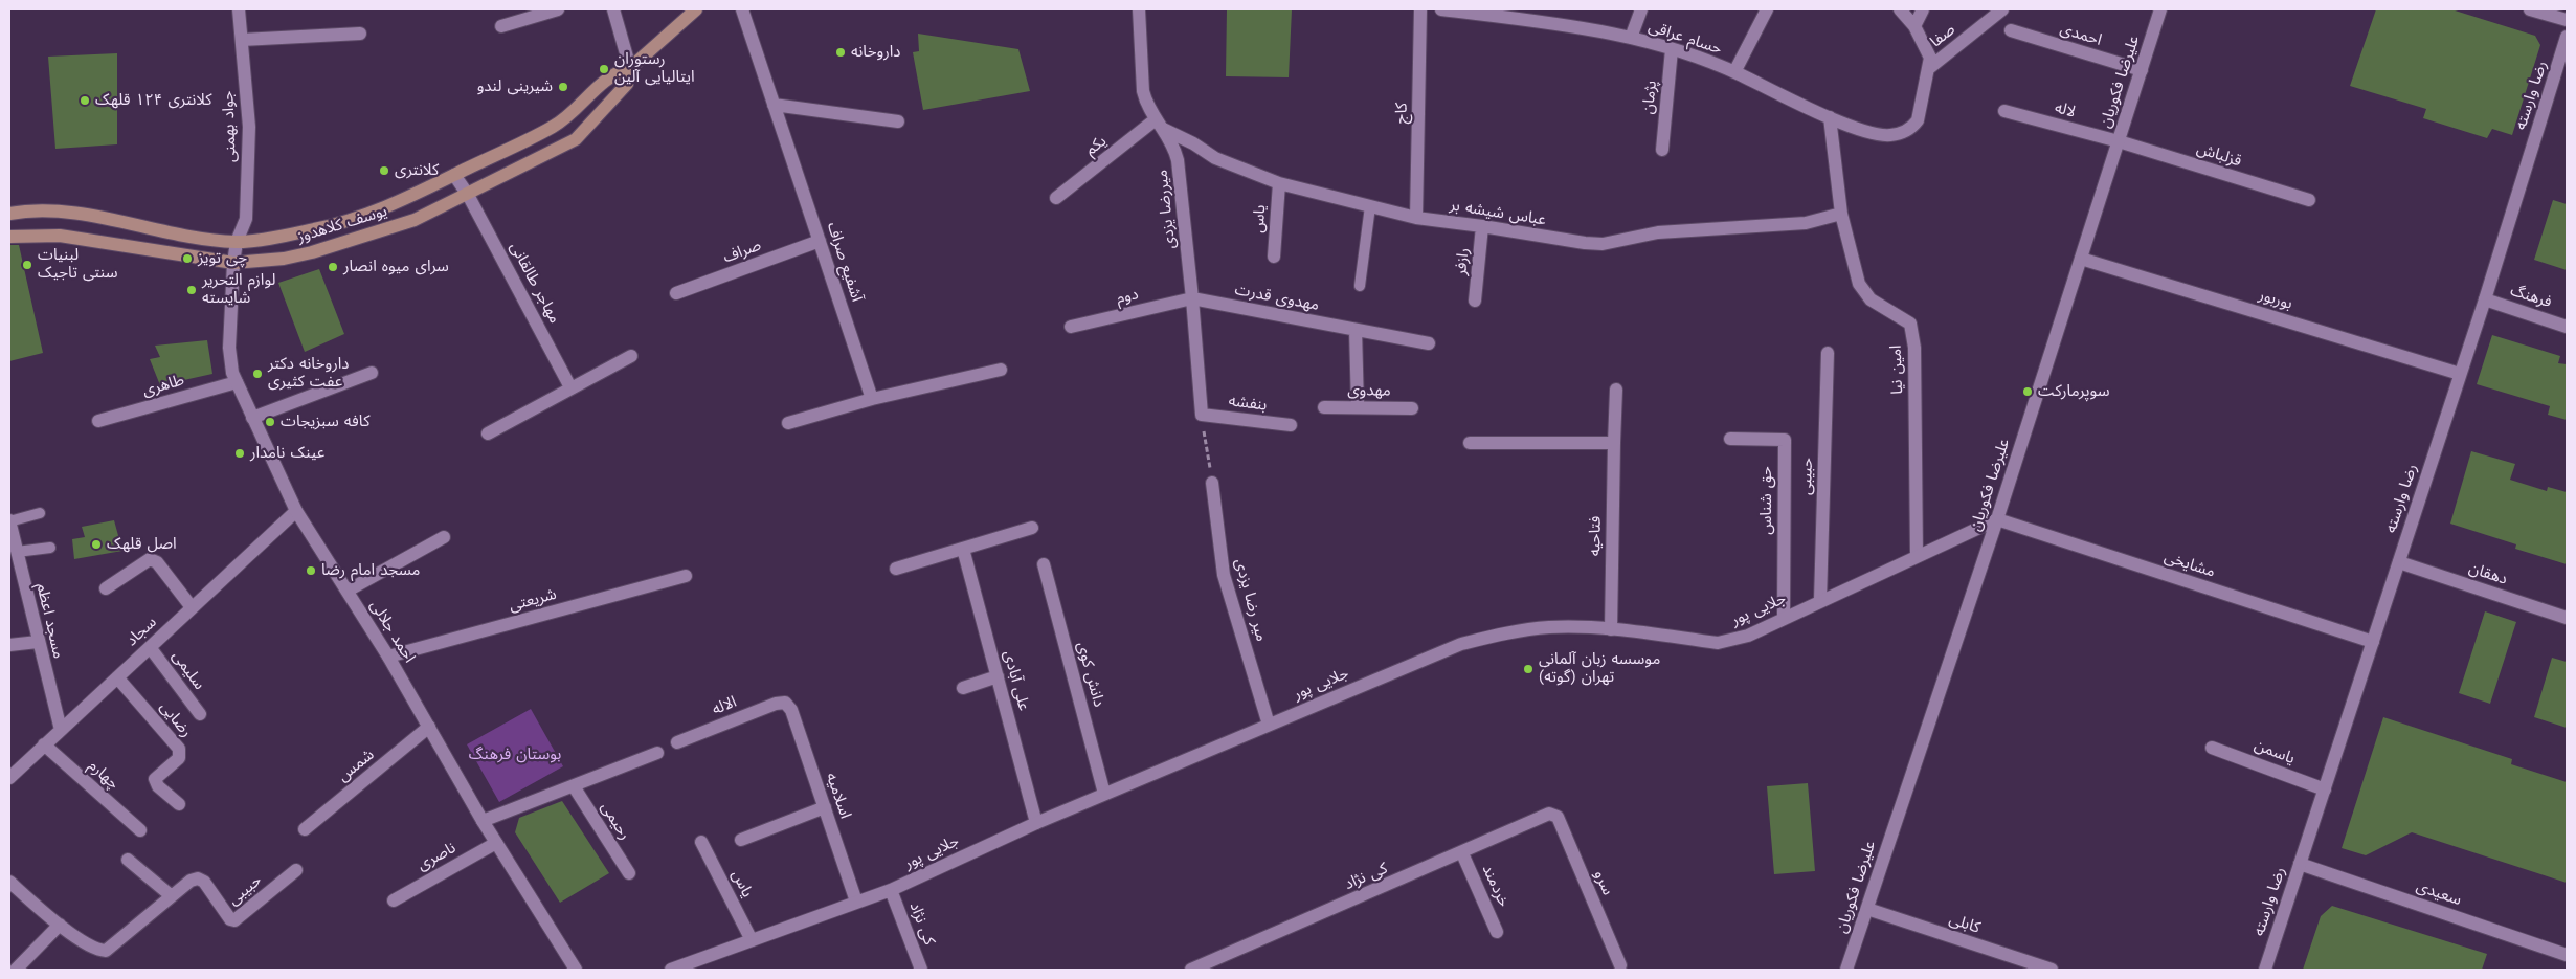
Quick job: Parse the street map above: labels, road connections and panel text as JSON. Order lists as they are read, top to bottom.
{
  "streets": {
    "main road": ["یوسف کلاهدوز"],
    "street": [
      "احمدی",
      "صفا",
      "حسام عراقی",
      "علیرضا فکوریان",
      "رضا وارسته",
      "پژمان",
      "لاله",
      "کاج",
      "جواد بهمنی",
      "یکم",
      "قزلباش",
      "میررضا یزدی",
      "عباس شیشه بر",
      "یاس",
      "صراف",
      "آشفیع صراف",
      "رازفر",
      "مهاجر طالقانی",
      "دوم",
      "فرهنگ",
      "مهدوی قدرت",
      "بوربور",
      "امین نیا",
      "طاهری",
      "مهدوی",
      "بنفشه",
      "حبیبی",
      "حق شناس",
      "فتاحیه",
      "مشایخی",
      "دهقان",
      "شریعتی",
      "میر رضا یزدی",
      "جلایی پور",
      "مسجد اعظم",
      "سجاد",
      "احمد جلالی",
      "سلیمی",
      "دانش کوی",
      "علی آبادی",
      "الاله",
      "رضایی",
      "یاسمن",
      "شمس",
      "چهارم",
      "اسلامیه",
      "رحیمی",
      "ناصری",
      "کی نژاد",
      "سرو",
      "خردمند",
      "سعیدی",
      "کابلی"
    ]
  },
  "crossings": [
    ["احمدی", "علیرضا فکوریان"],
    ["صفا", "حسام عراقی"],
    ["حسام عراقی", "پژمان"],
    ["حسام عراقی", "امین نیا"],
    ["علیرضا فکوریان", "لاله"],
    ["علیرضا فکوریان", "قزلباش"],
    ["علیرضا فکوریان", "بوربور"],
    ["علیرضا فکوریان", "مشایخی"],
    ["علیرضا فکوریان", "جلایی پور"],
    ["علیرضا فکوریان", "کابلی"],
    ["رضا وارسته", "فرهنگ"],
    ["رضا وارسته", "بوربور"],
    ["رضا وارسته", "مشایخی"],
    ["رضا وارسته", "دهقان"],
    ["رضا وارسته", "یاسمن"],
    ["رضا وارسته", "سعیدی"],
    ["لاله", "قزلباش"],
    ["کاج", "عباس شیشه بر"],
    ["جواد بهمنی", "یوسف کلاهدوز"],
    ["جواد بهمنی", "احمد جلالی"],
    ["یکم", "میررضا یزدی"],
    ["یکم", "عباس شیشه بر"],
    ["میررضا یزدی", "عباس شیشه بر"],
    ["میررضا یزدی", "دوم"],
    ["میررضا یزدی", "مهدوی قدرت"],
    ["میررضا یزدی", "بنفشه"],
    ["عباس شیشه بر", "یاس"],
    ["عباس شیشه بر", "رازفر"],
    ["عباس شیشه بر", "امین نیا"],
    ["یاس", "جلایی پور"],
    ["یوسف کلاهدوز", "مهاجر طالقانی"],
    ["یوسف کلاهدوز", "احمد جلالی"],
    ["صراف", "آشفیع صراف"],
    ["دوم", "مهدوی قدرت"],
    ["امین نیا", "جلایی پور"],
    ["طاهری", "احمد جلالی"],
    ["حبیبی", "جلایی پور"],
    ["حق شناس", "جلایی پور"],
    ["فتاحیه", "جلایی پور"],
    ["مشایخی", "جلایی پور"],
    ["شریعتی", "احمد جلالی"],
    ["میر رضا یزدی", "جلایی پور"],
    ["جلایی پور", "دانش کوی"],
    ["جلایی پور", "علی آبادی"],
    ["جلایی پور", "اسلامیه"],
    ["جلایی پور", "کی نژاد"],
    ["مسجد اعظم", "سجاد"],
    ["سجاد", "احمد جلالی"],
    ["سجاد", "سلیمی"],
    ["سجاد", "رضایی"],
    ["سجاد", "چهارم"],
    ["احمد جلالی", "شمس"],
    ["احمد جلالی", "ناصری"],
    ["الاله", "اسلامیه"],
    ["کی نژاد", "سرو"],
    ["کی نژاد", "خردمند"]
  ],
  "parks": ["بوستان فرهنگ"],
  "places": [
    "داروخانه",
    "رستوران ایتالیایی آلین",
    "شیرینی لندو",
    "کلانتری ۱۲۴ قلهک",
    "کلانتری",
    "چی تویز",
    "لبنیات سنتی تاجیک",
    "سرای میوه انصار",
    "لوازم التحریر شایسته",
    "داروخانه دکتر عفت کثیری",
    "سوپرمارکت",
    "کافه سبزیجات",
    "عینک نامدار",
    "اصل قلهک",
    "مسجد امام رضا",
    "موسسه زبان آلمانی تهران (گوته)"
  ]
}
